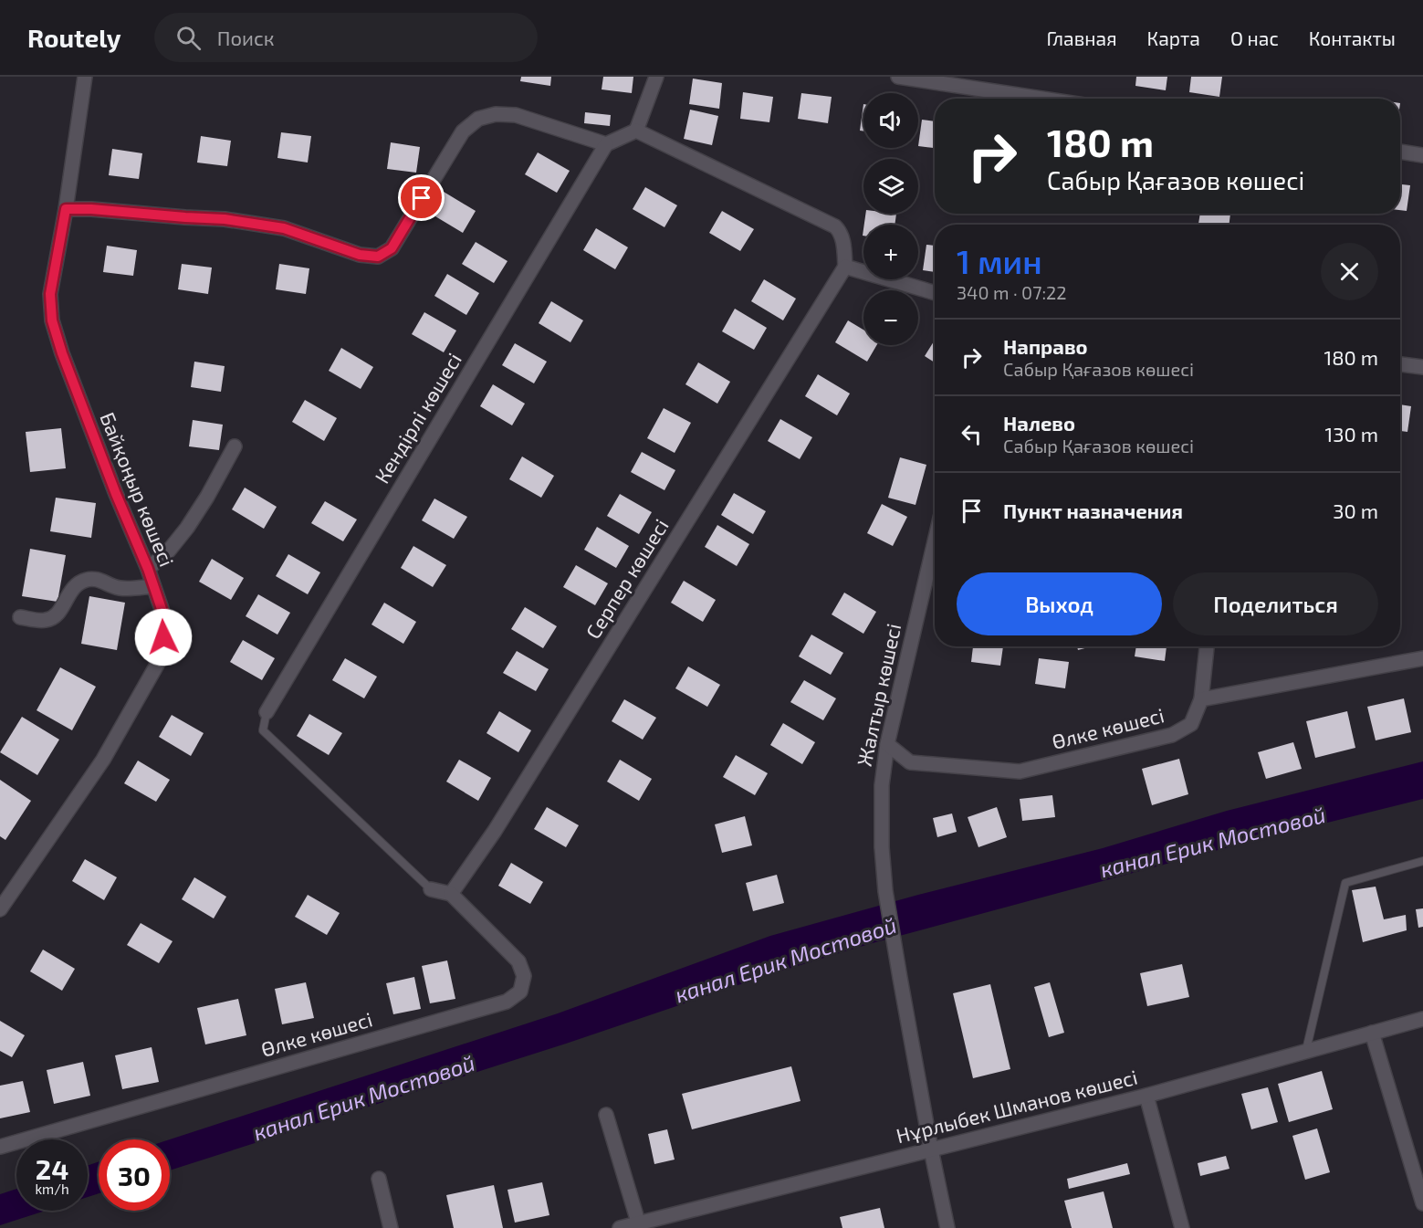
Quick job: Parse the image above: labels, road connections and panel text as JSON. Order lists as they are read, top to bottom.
{
  "streets": {
    "street": [
      "Кендірлі көшесі",
      "Байқоңыр көшесi",
      "Серпер көшесі",
      "Жалтыр көшесі",
      "Өлке көшесі",
      "Нұрлыбек Шманов көшесі"
    ]
  },
  "crossings": [
    ["Серпер көшесі", "Өлке көшесі"],
    ["Жалтыр көшесі", "Өлке көшесі"],
    ["Жалтыр көшесі", "Нұрлыбек Шманов көшесі"]
  ],
  "water": ["канал Ерик Мостовой"],
  "page": {
    "header": "Routely",
    "search": "Поиск",
    "nav": [
      "Главная",
      "Карта",
      "О нас",
      "Контакты"
    ],
    "map_buttons": ["+", "−"],
    "turn": ["180 m", "Сабыр Қағазов көшесі"],
    "heading": ["1 мин", "340 m · 07:22"],
    "list": [
      {
        "name": "Направо",
        "note": "Сабыр Қағазов көшесі",
        "value": "180 m"
      },
      {
        "name": "Налево",
        "note": "Сабыр Қағазов көшесі",
        "value": "130 m"
      },
      {
        "name": "Пункт назначения",
        "value": "30 m"
      }
    ],
    "buttons": ["Выход", "Поделиться"],
    "speed": "24 km/h",
    "limit": "30"
  }
}
